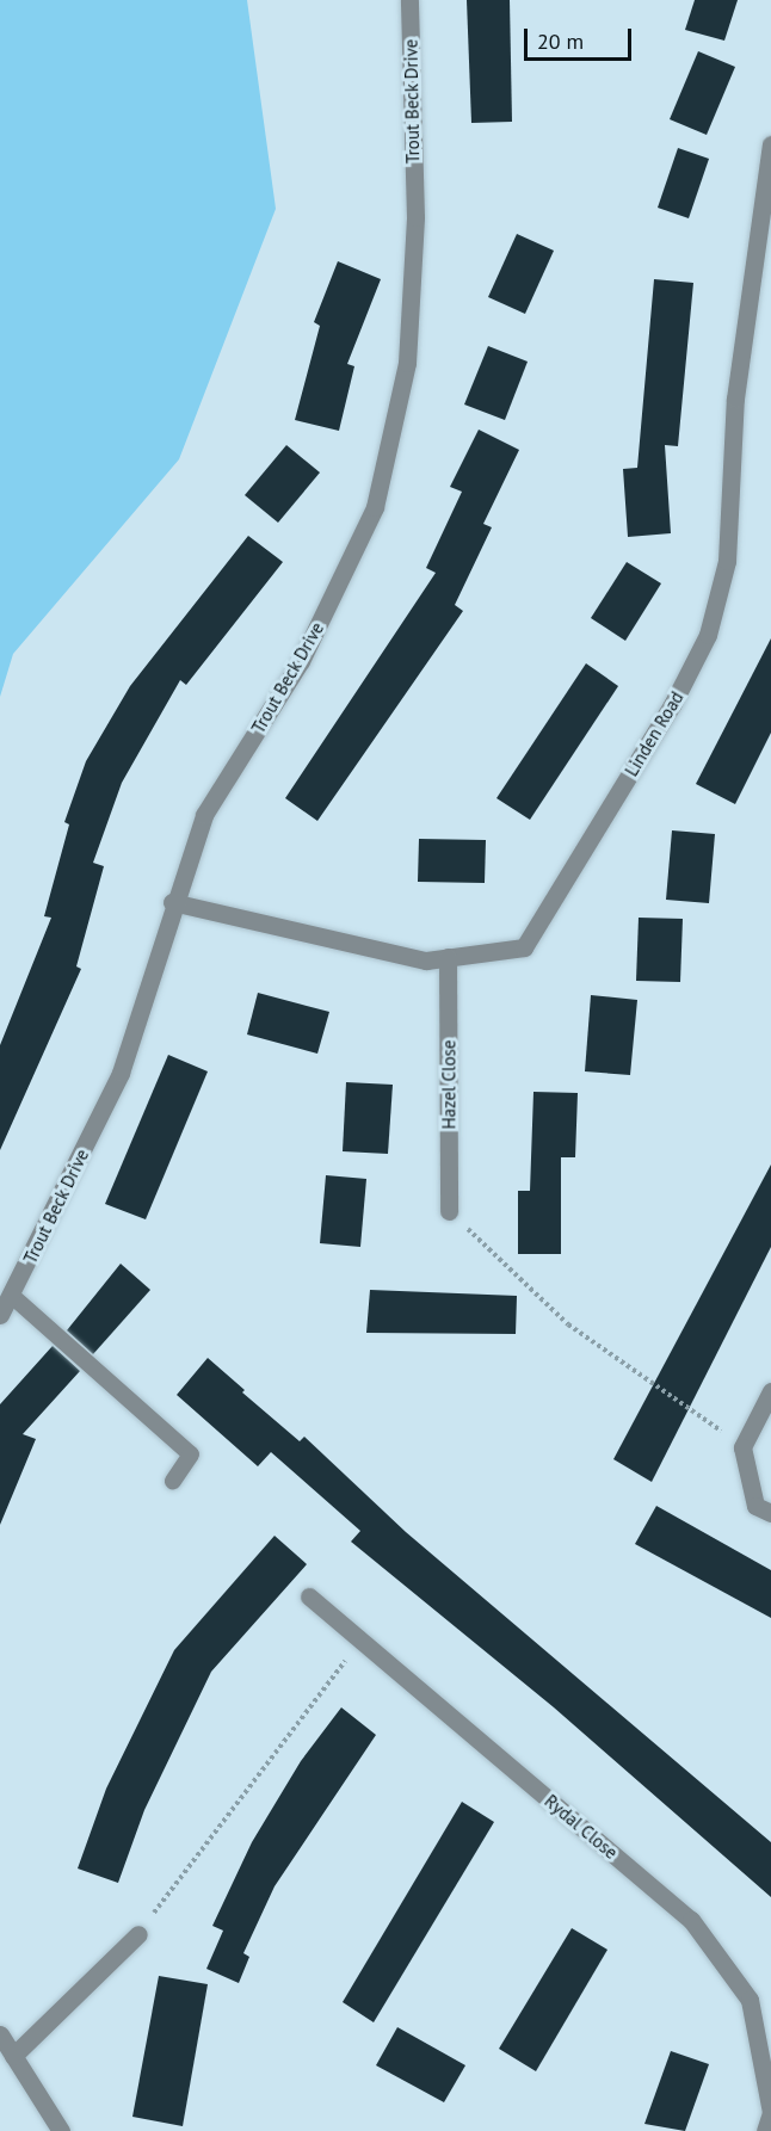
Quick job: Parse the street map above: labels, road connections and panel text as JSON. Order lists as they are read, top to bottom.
{
  "streets": {
    "street": [
      "Trout Beck Drive",
      "Linden Road",
      "Hazel Close",
      "Rydal Close"
    ]
  },
  "crossings": [
    ["Trout Beck Drive", "Linden Road"],
    ["Linden Road", "Hazel Close"]
  ],
  "scale_bar": "20 m"
}
